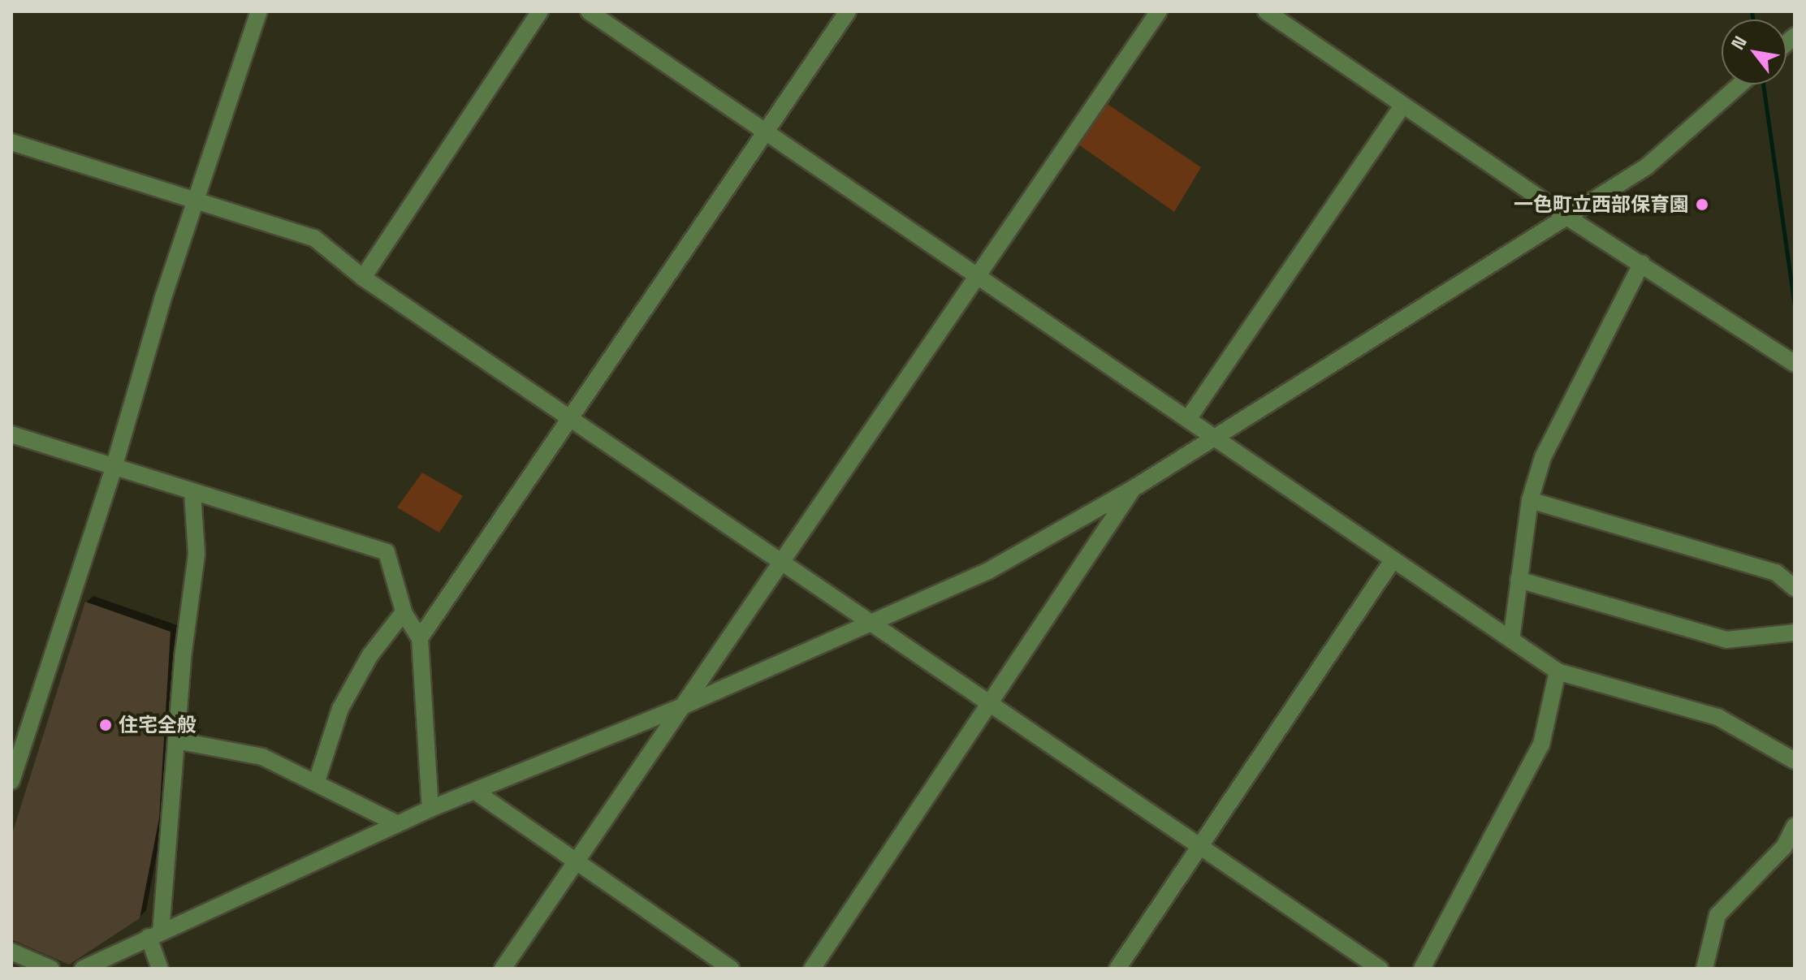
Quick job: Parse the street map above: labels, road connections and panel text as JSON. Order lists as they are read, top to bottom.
{
  "places": ["一色町立西部保育園", "住宅全般"],
  "north": "top left"
}
